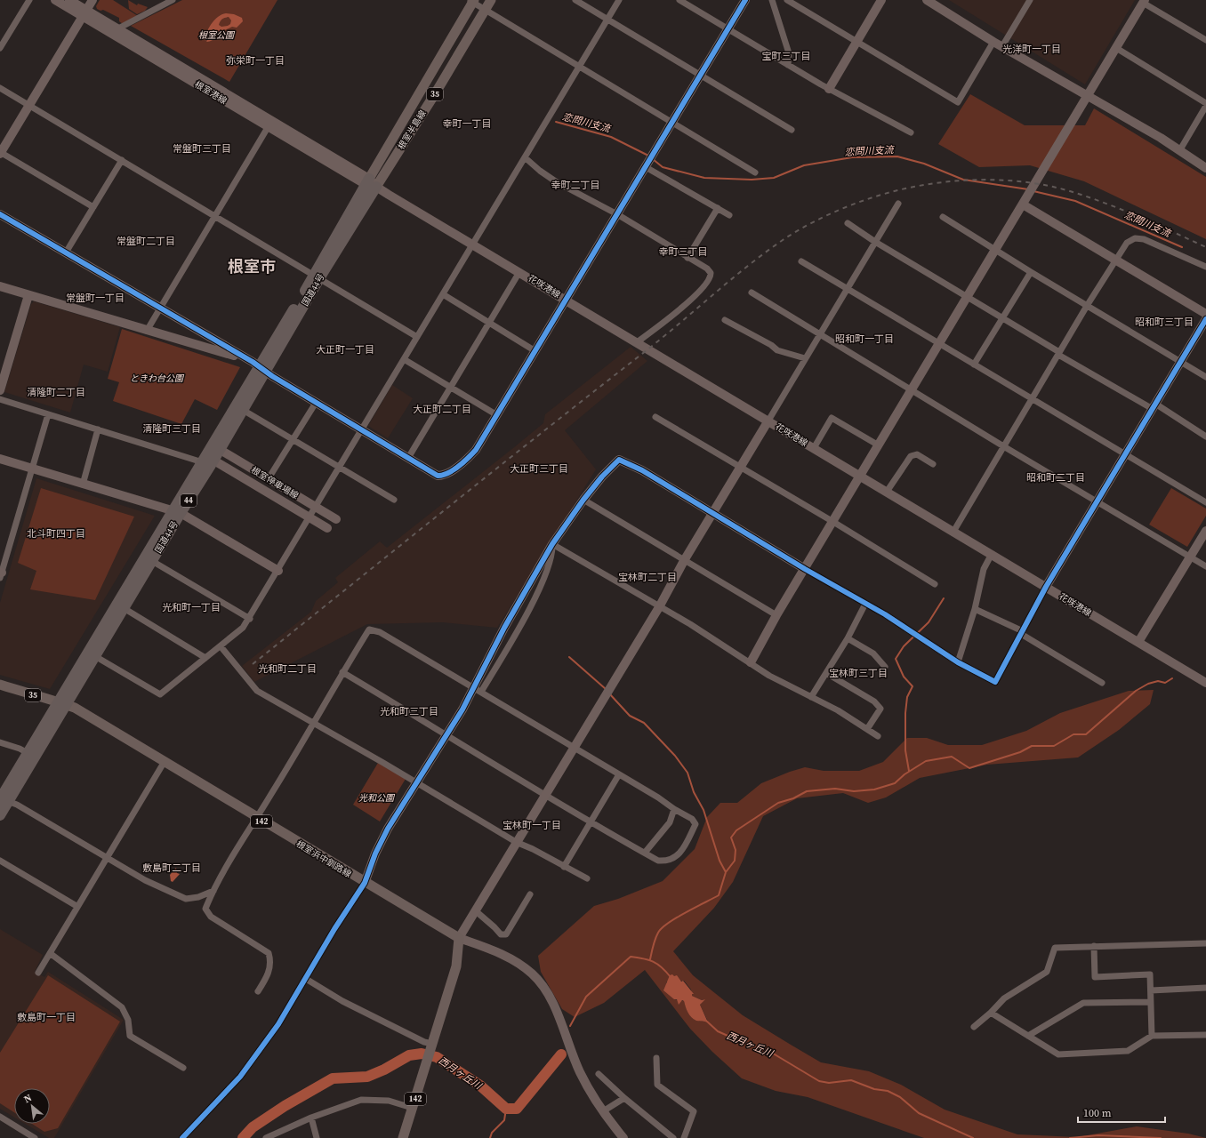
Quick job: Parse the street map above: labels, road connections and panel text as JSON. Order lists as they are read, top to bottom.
{
  "streets": {
    "highway": ["国道44号", "44"],
    "main road": [
      "35",
      "根室半島線",
      "142",
      "根室浜中釧路線"
    ],
    "street": ["根室港線", "花咲港線", "根室停車場線"]
  },
  "crossings": [
    ["根室港線", "根室半島線"],
    ["根室港線", "花咲港線"],
    ["根室港線", "国道44号"],
    ["35", "国道44号"],
    ["35", "根室浜中釧路線"],
    ["根室半島線", "花咲港線"],
    ["根室半島線", "国道44号"],
    ["花咲港線", "国道44号"],
    ["国道44号", "根室停車場線"],
    ["国道44号", "根室浜中釧路線"],
    ["142", "根室浜中釧路線"]
  ],
  "districts": [
    "光洋町一丁目",
    "宝町三丁目",
    "弥栄町一丁目",
    "幸町一丁目",
    "常盤町三丁目",
    "幸町二丁目",
    "常盤町二丁目",
    "幸町三丁目",
    "根室市",
    "常盤町一丁目",
    "昭和町三丁目",
    "昭和町一丁目",
    "大正町一丁目",
    "清隆町二丁目",
    "大正町二丁目",
    "清隆町三丁目",
    "大正町三丁目",
    "昭和町二丁目",
    "北斗町四丁目",
    "宝林町二丁目",
    "光和町一丁目",
    "光和町二丁目",
    "宝林町三丁目",
    "光和町三丁目",
    "宝林町一丁目",
    "敷島町二丁目",
    "敷島町一丁目"
  ],
  "water": ["恋問川支流", "西月ヶ丘川"],
  "parks": ["根室公園", "ときわ台公園", "光和公園"],
  "scale_bar": "100 m",
  "north": "top left"
}
